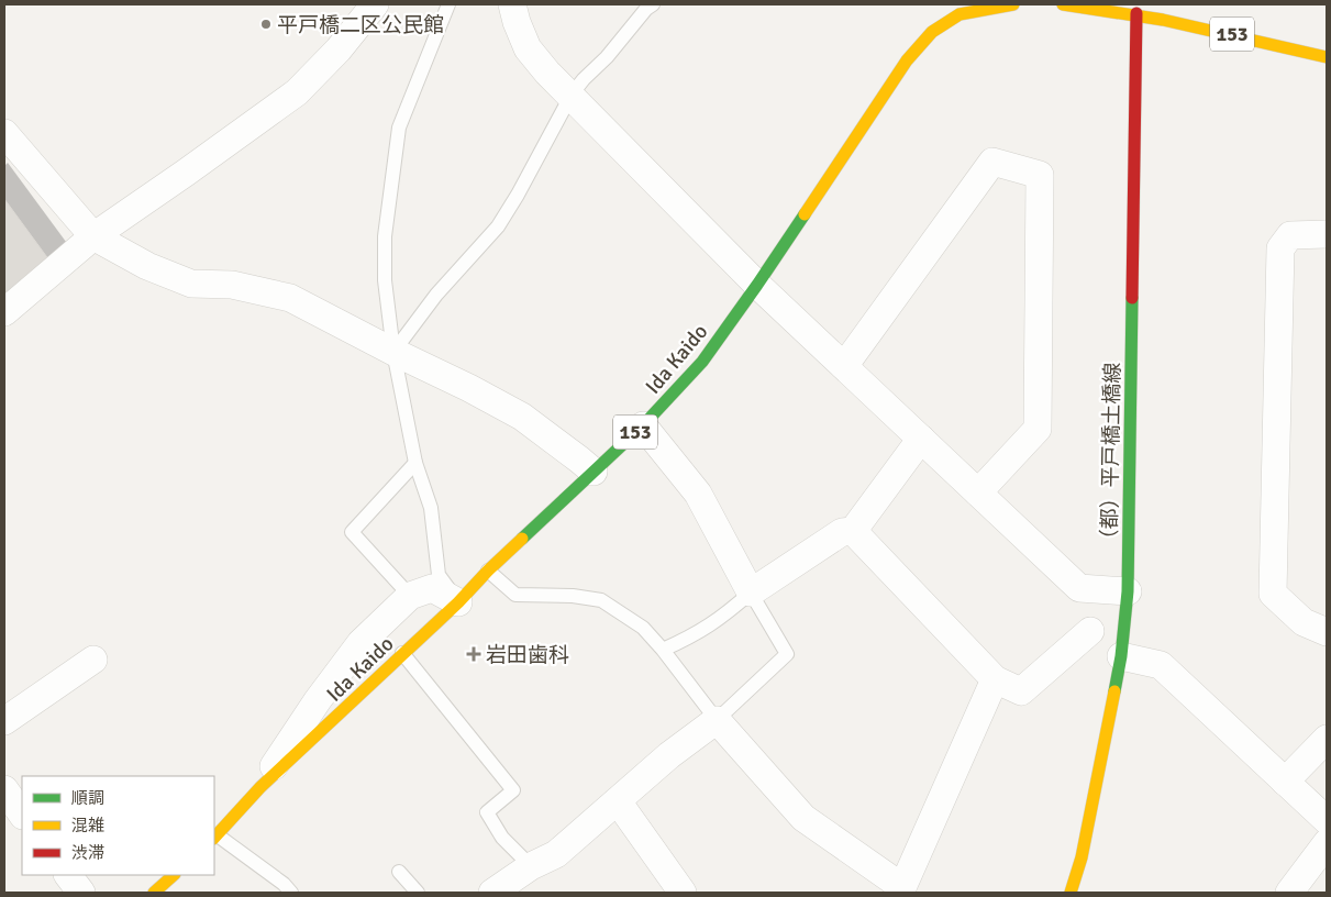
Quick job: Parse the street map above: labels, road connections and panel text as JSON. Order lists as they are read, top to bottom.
{
  "streets": {
    "main road": ["153", "Ida Kaido", "（都）平戸橋土橋線"]
  },
  "crossings": [
    ["153", "（都）平戸橋土橋線"]
  ],
  "places": {
    "other": ["平戸橋二区公民館"],
    "health": ["岩田歯科"]
  },
  "legend": ["順調", "混雑", "渋滞"]
}
